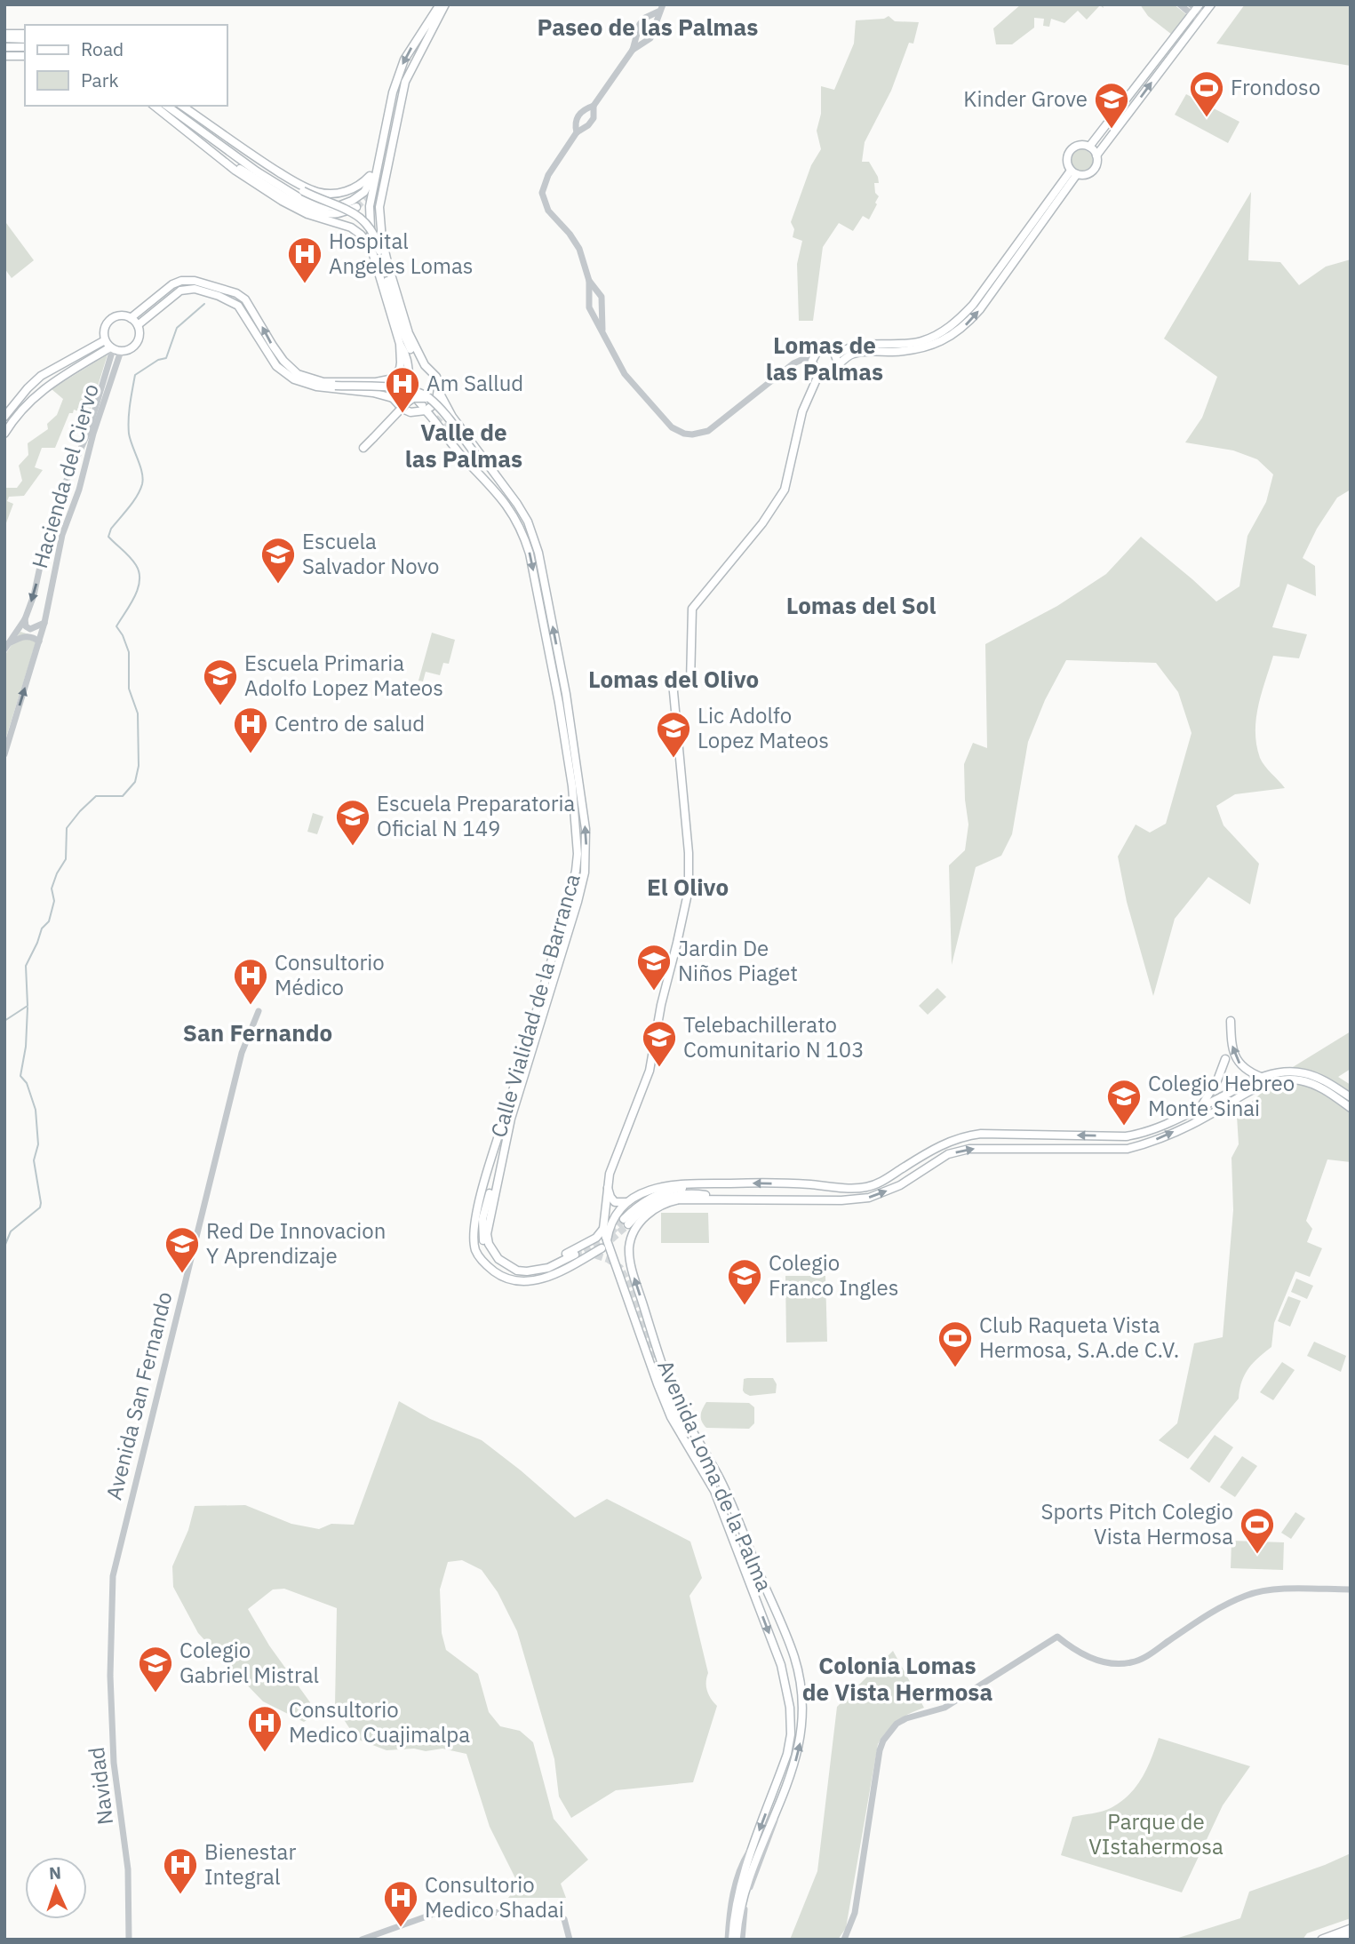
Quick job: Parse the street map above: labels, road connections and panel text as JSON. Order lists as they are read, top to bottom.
{
  "streets": {
    "main road": ["Calle Vialidad de la Barranca", "Avenida Loma de la Palma"],
    "street": ["Hacienda del Ciervo", "Avenida San Fernando", "Navidad"]
  },
  "crossings": [
    ["Avenida San Fernando", "Navidad"]
  ],
  "districts": [
    "Paseo de las Palmas",
    "Lomas de las Palmas",
    "Valle de las Palmas",
    "Lomas del Sol",
    "Lomas del Olivo",
    "El Olivo",
    "San Fernando",
    "Colonia Lomas de Vista Hermosa"
  ],
  "parks": ["Parque de VIstahermosa"],
  "places": {
    "sports": ["Frondoso", "Club Raqueta Vista Hermosa, S.A.de C.V.", "Sports Pitch Colegio Vista Hermosa"],
    "school or university": [
      "Kinder Grove",
      "Escuela Salvador Novo",
      "Escuela Primaria Adolfo Lopez Mateos",
      "Lic Adolfo Lopez Mateos",
      "Escuela Preparatoria Oficial N 149",
      "Jardin De Niños Piaget",
      "Telebachillerato Comunitario N 103",
      "Colegio Hebreo Monte Sinai",
      "Red De Innovacion Y Aprendizaje",
      "Colegio Franco Ingles",
      "Colegio Gabriel Mistral"
    ],
    "hospital": [
      "Hospital Angeles Lomas",
      "Am Sallud",
      "Centro de salud",
      "Consultorio Médico",
      "Consultorio Medico Cuajimalpa",
      "Bienestar Integral",
      "Consultorio Medico Shadai"
    ]
  },
  "legend": ["Road", "Park"],
  "north": "top"
}
